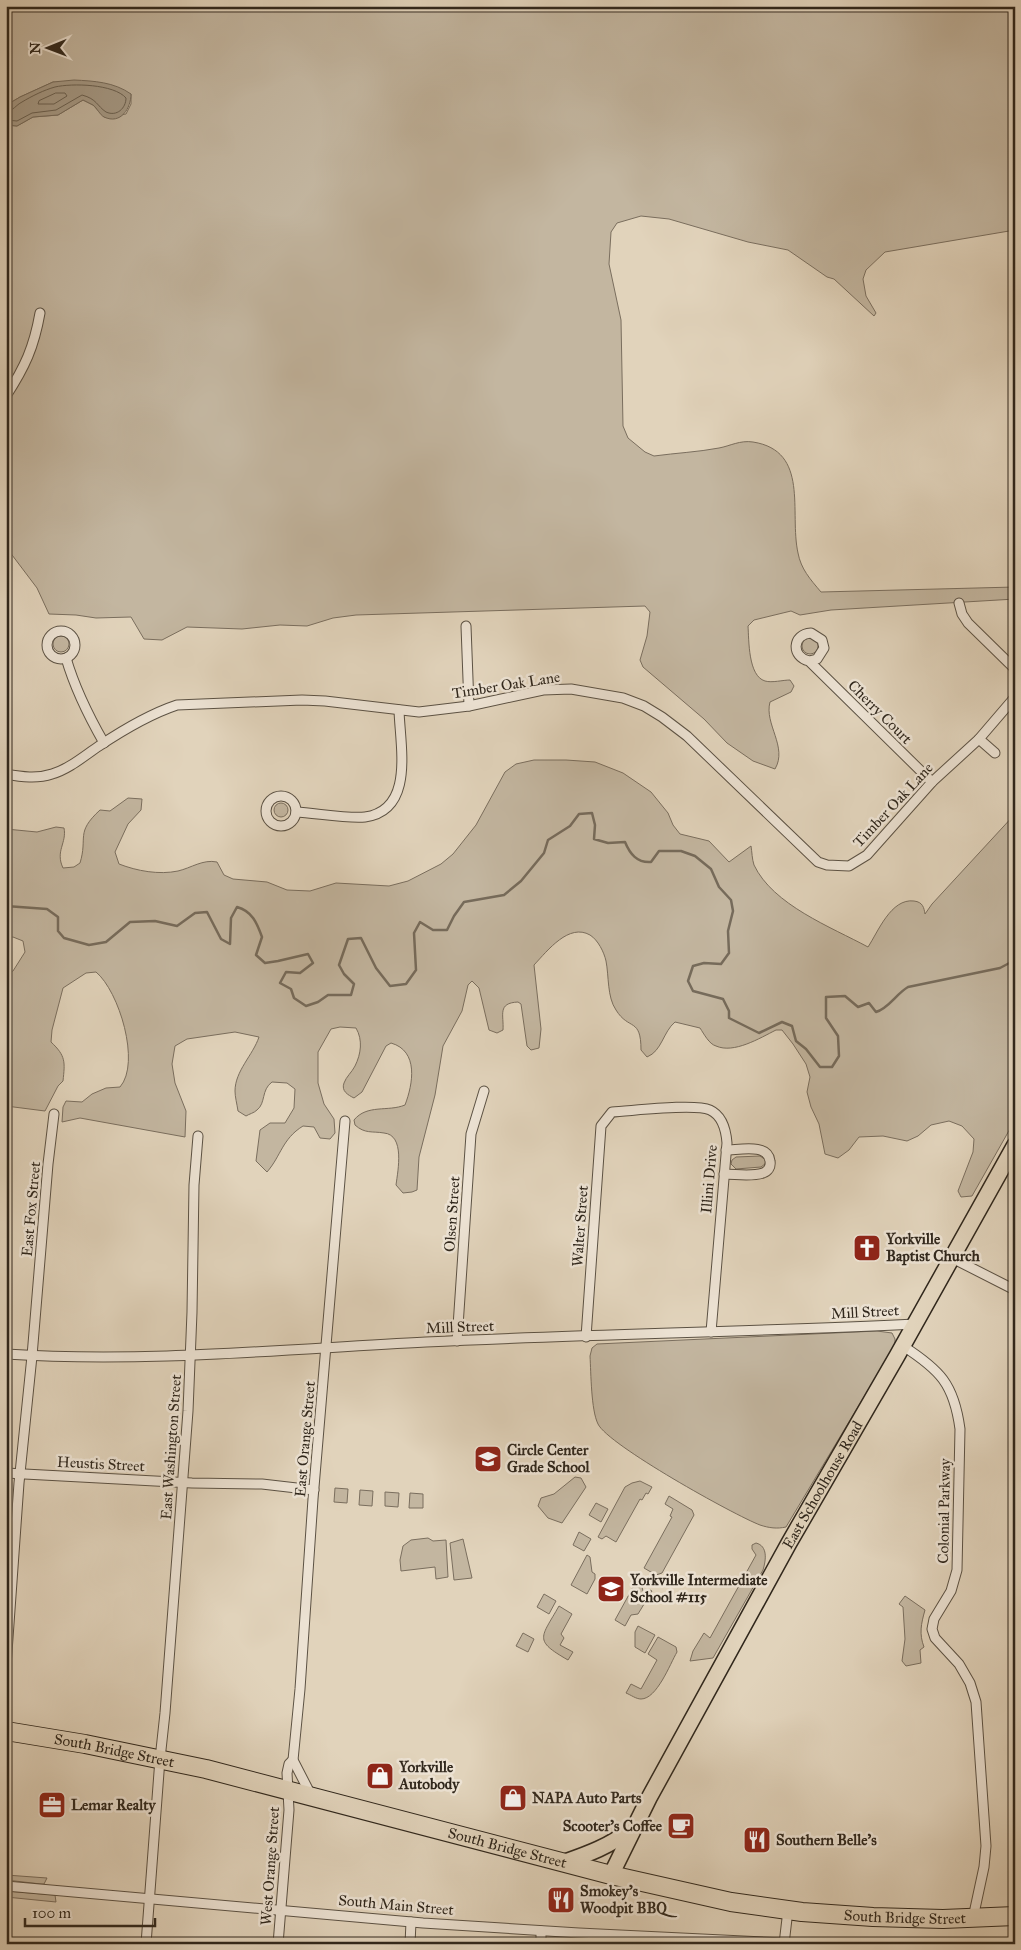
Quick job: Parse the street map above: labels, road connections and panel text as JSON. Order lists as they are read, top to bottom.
{
  "streets": {
    "highway": ["South Bridge Street"],
    "main road": ["East Schoolhouse Road"],
    "street": [
      "Timber Oak Lane",
      "Cherry Court",
      "Illini Drive",
      "East Fox Street",
      "Olsen Street",
      "Walter Street",
      "Mill Street",
      "East Orange Street",
      "East Washington Street",
      "Heustis Street",
      "Colonial Parkway",
      "West Orange Street",
      "South Main Street"
    ]
  },
  "crossings": [
    ["Timber Oak Lane", "Cherry Court"],
    ["Illini Drive", "Walter Street"],
    ["Illini Drive", "Mill Street"],
    ["East Fox Street", "Mill Street"],
    ["East Fox Street", "Heustis Street"],
    ["Olsen Street", "Mill Street"],
    ["Walter Street", "Mill Street"],
    ["Mill Street", "East Orange Street"],
    ["Mill Street", "East Washington Street"],
    ["Mill Street", "East Schoolhouse Road"],
    ["East Orange Street", "Heustis Street"],
    ["East Orange Street", "South Bridge Street"],
    ["East Orange Street", "West Orange Street"],
    ["East Washington Street", "Heustis Street"],
    ["East Washington Street", "South Bridge Street"],
    ["East Washington Street", "South Main Street"],
    ["East Schoolhouse Road", "Colonial Parkway"],
    ["East Schoolhouse Road", "South Bridge Street"],
    ["Colonial Parkway", "South Bridge Street"],
    ["South Bridge Street", "West Orange Street"],
    ["West Orange Street", "South Main Street"]
  ],
  "places": {
    "church": ["Yorkville Baptist Church"],
    "school or university": ["Circle Center Grade School", "Yorkville Intermediate School #115"],
    "shop": ["Yorkville Autobody", "NAPA Auto Parts"],
    "office": ["Lemar Realty"],
    "cafe": ["Scooter's Coffee"],
    "restaurant": ["Southern Belle's", "Smokey's Woodpit BBQ"]
  },
  "scale_bar": "100 m",
  "north": "left"
}
